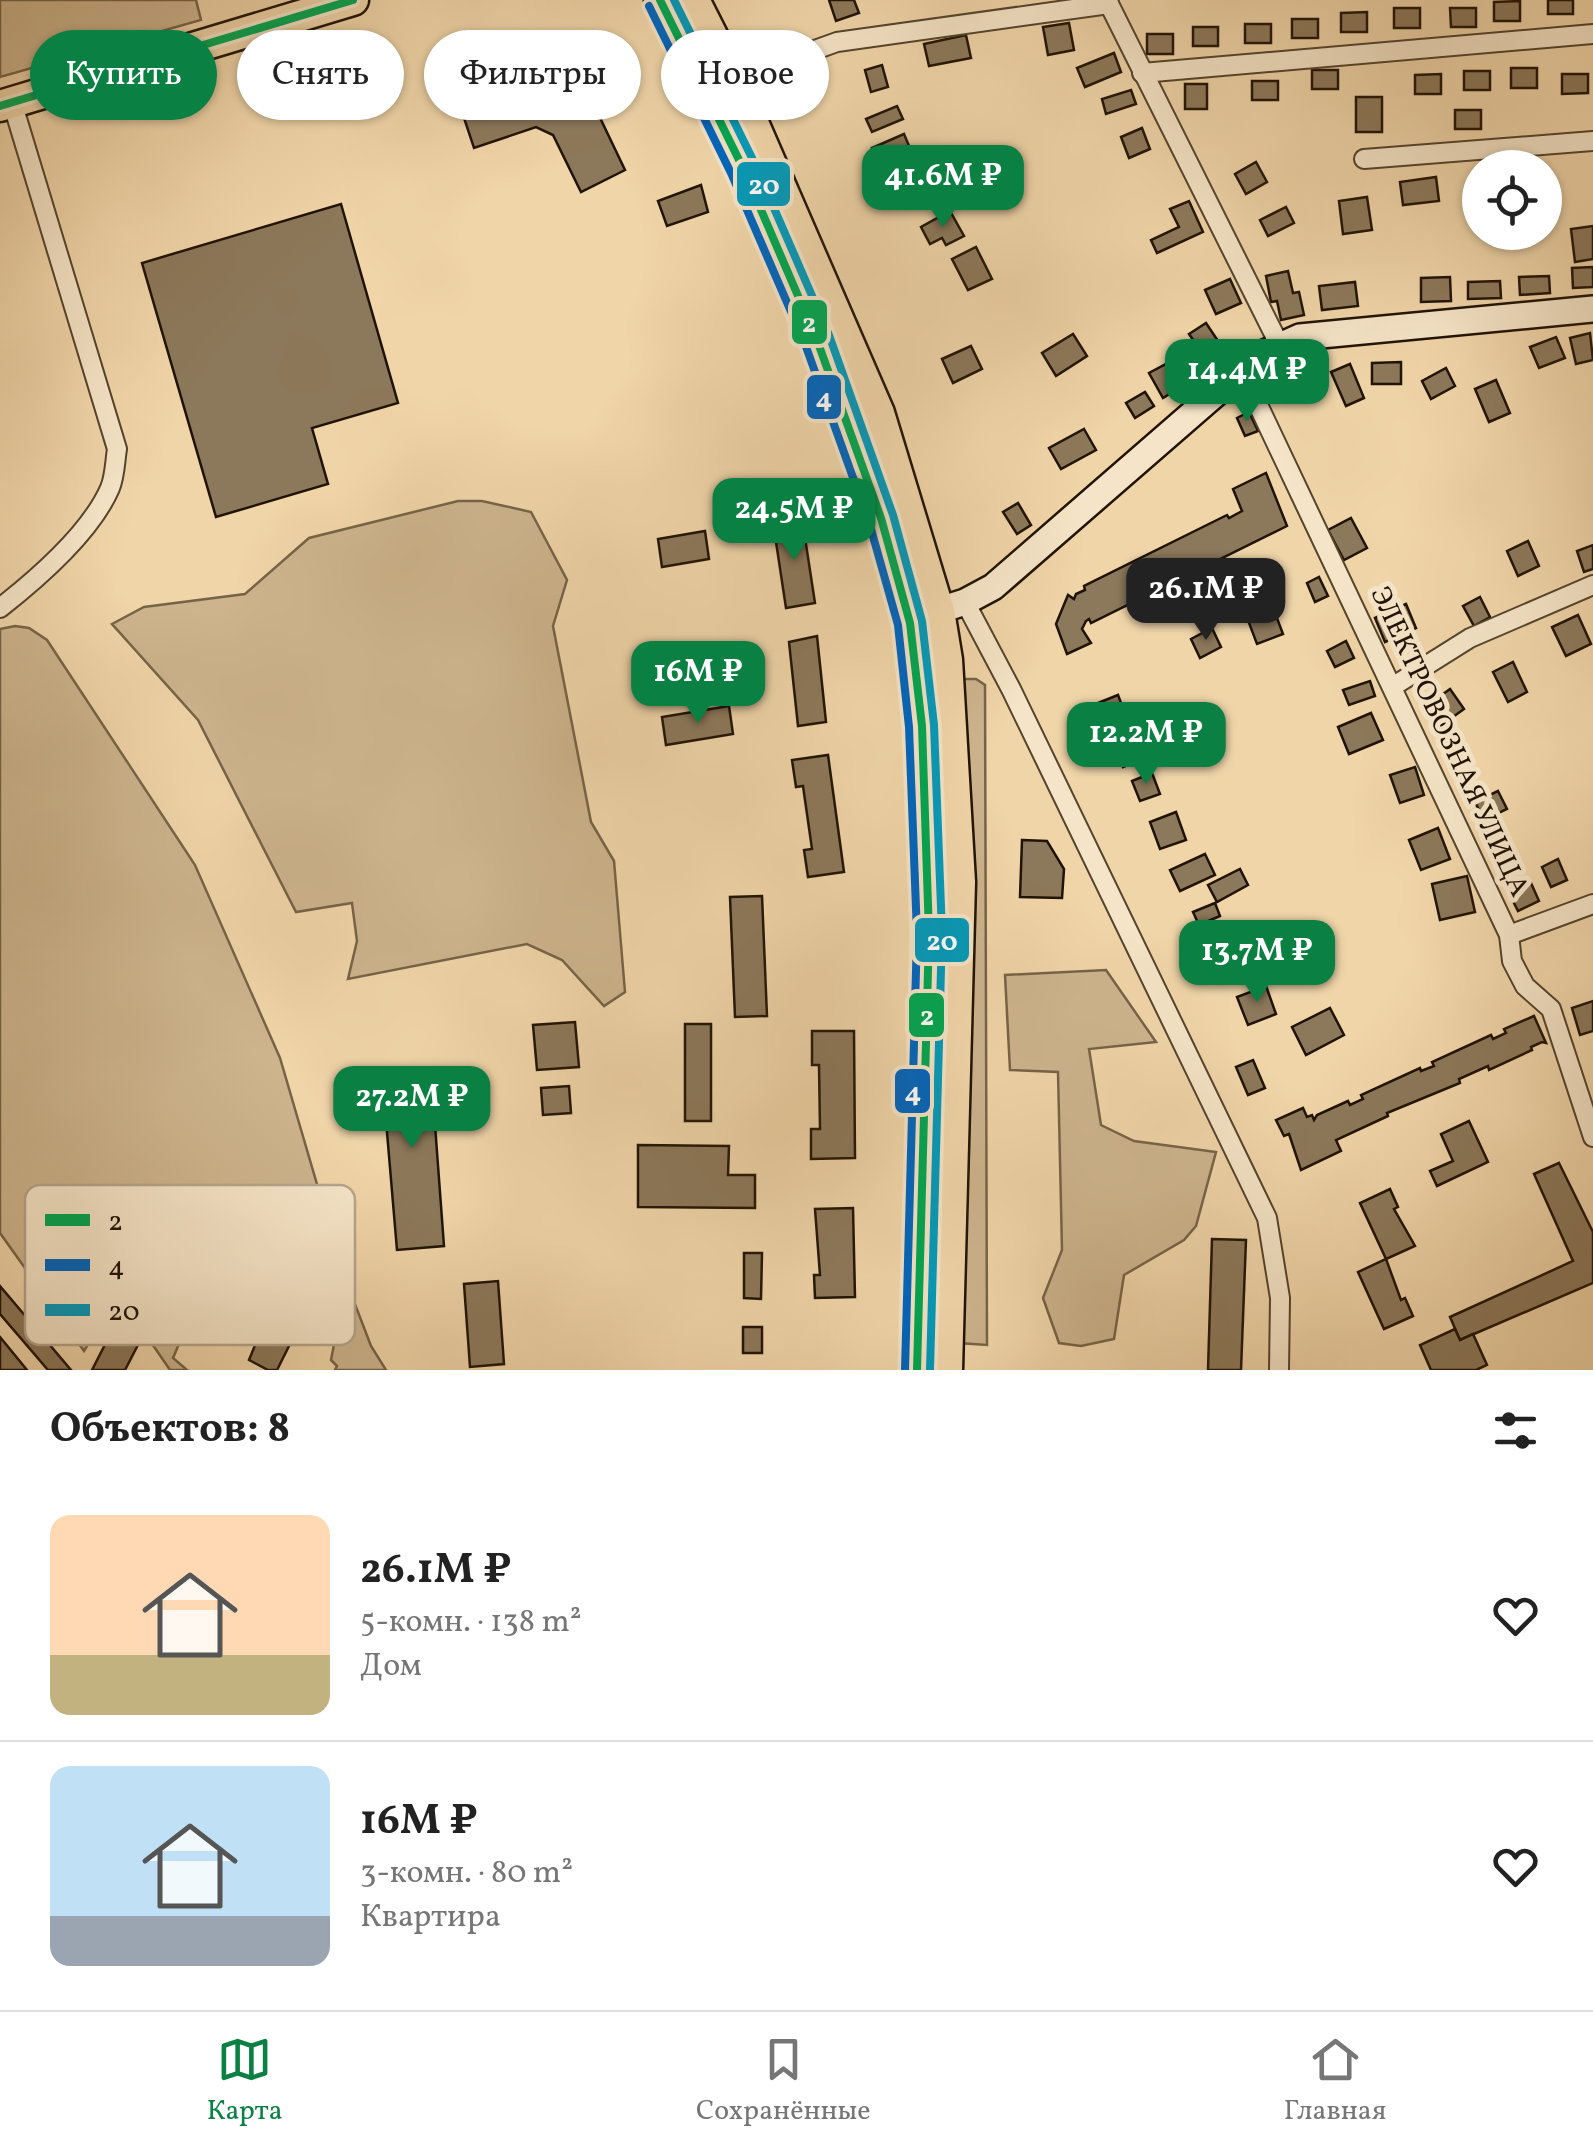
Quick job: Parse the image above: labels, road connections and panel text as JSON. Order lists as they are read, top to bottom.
{
  "streets": {
    "street": ["ЭЛЕКТРОВОЗНАЯ УЛИЦА"]
  },
  "lines": ["transit line 2", "transit line 20", "transit line 4"],
  "legend": ["2", "4", "20"],
  "page": {
    "chip": [
      "Купить",
      "Снять",
      "Фильтры",
      "Новое"
    ],
    "price": [
      "41.6M ₽",
      "14.4M ₽",
      "24.5M ₽",
      "26.1M ₽",
      "16M ₽",
      "12.2M ₽",
      "13.7M ₽",
      "27.2M ₽"
    ],
    "heading": "Объектов: 8",
    "list": [
      {
        "name": "26.1M ₽",
        "note": "5-комн. · 138 m² · Дом"
      },
      {
        "name": "16M ₽",
        "note": "3-комн. · 80 m² · Квартира"
      }
    ],
    "tabs": ["Карта", "Сохранённые", "Главная"]
  }
}
